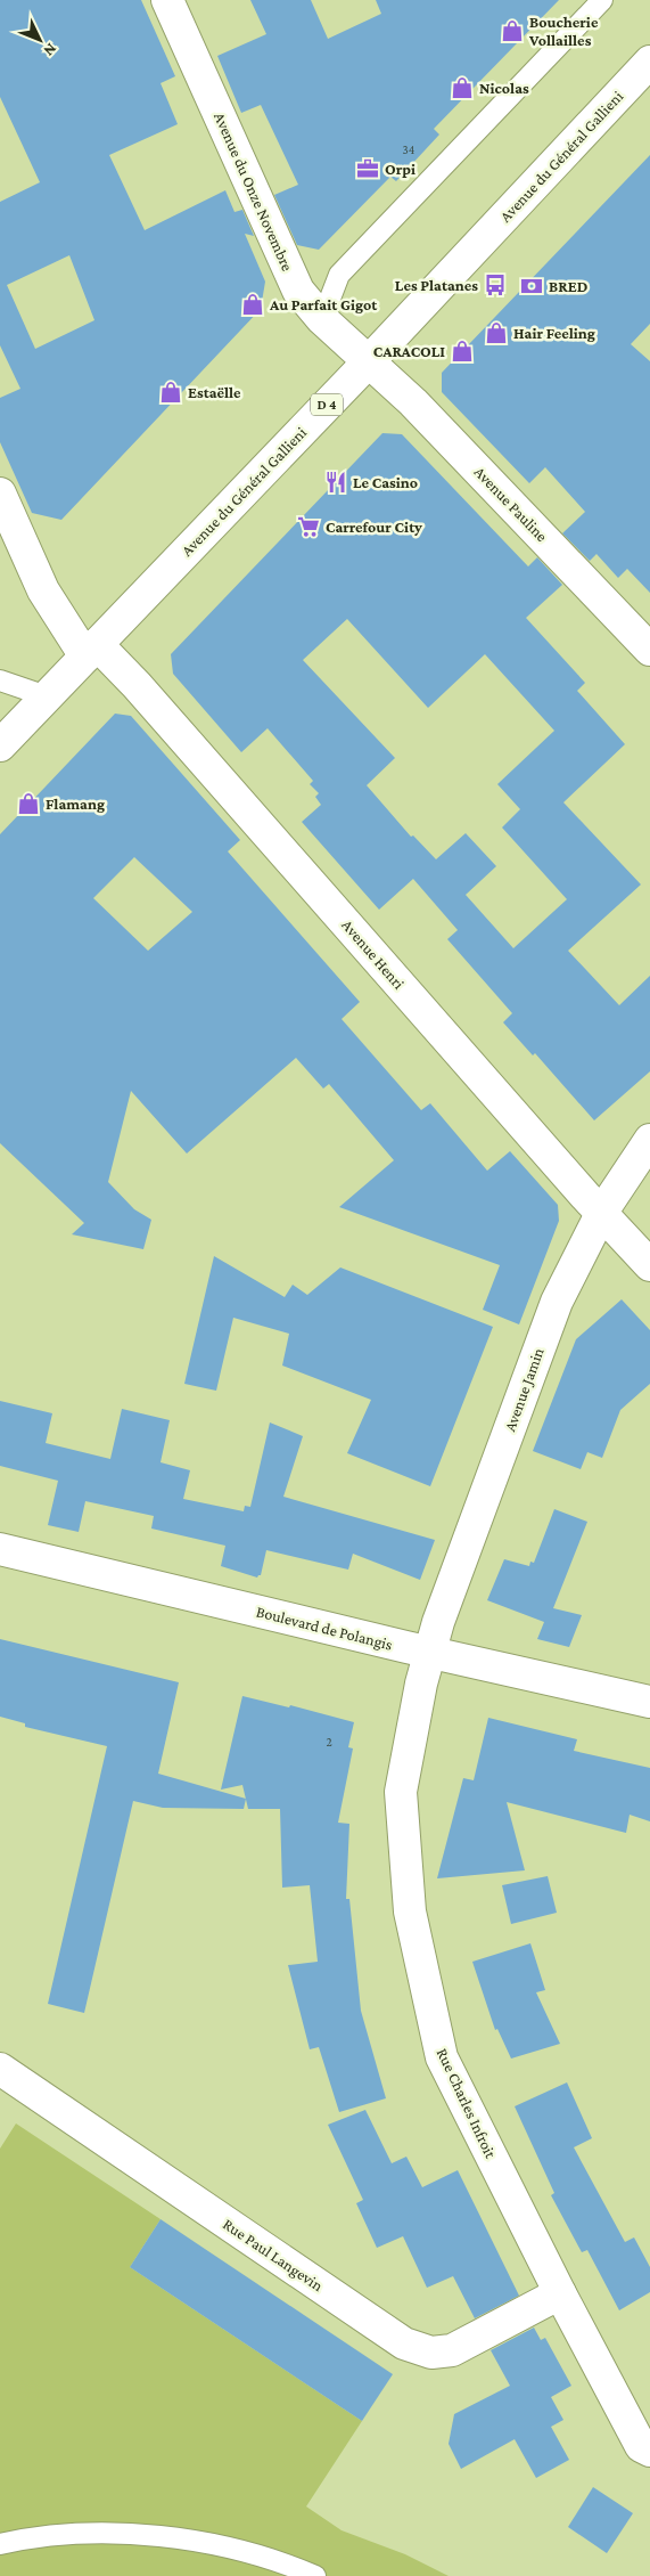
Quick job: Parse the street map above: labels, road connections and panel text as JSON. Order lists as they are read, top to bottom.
{
  "streets": {
    "street": [
      "Avenue du Général Gallieni",
      "Avenue du Onze Novembre",
      "D 4",
      "Avenue Pauline",
      "Avenue Henri",
      "Avenue Jamin",
      "Boulevard de Polangis",
      "Rue Charles Infroit",
      "Rue Paul Langevin"
    ]
  },
  "crossings": [
    ["Avenue du Général Gallieni", "Avenue du Onze Novembre"],
    ["Avenue du Général Gallieni", "Avenue Pauline"],
    ["Avenue du Général Gallieni", "Avenue Henri"],
    ["Avenue du Onze Novembre", "Avenue Pauline"],
    ["Avenue Henri", "Avenue Jamin"],
    ["Avenue Jamin", "Boulevard de Polangis"],
    ["Avenue Jamin", "Rue Charles Infroit"],
    ["Boulevard de Polangis", "Rue Charles Infroit"],
    ["Rue Charles Infroit", "Rue Paul Langevin"]
  ],
  "places": {
    "shop": [
      "Boucherie Vollailles",
      "Nicolas",
      "Au Parfait Gigot",
      "Hair Feeling",
      "CARACOLI",
      "Estaëlle",
      "Flamang"
    ],
    "office": ["Orpi"],
    "bus stop": ["Les Platanes"],
    "bank": ["BRED"],
    "restaurant": ["Le Casino"],
    "supermarket": ["Carrefour City"]
  },
  "house_numbers": ["34", "2"],
  "north": "bottom right"
}
